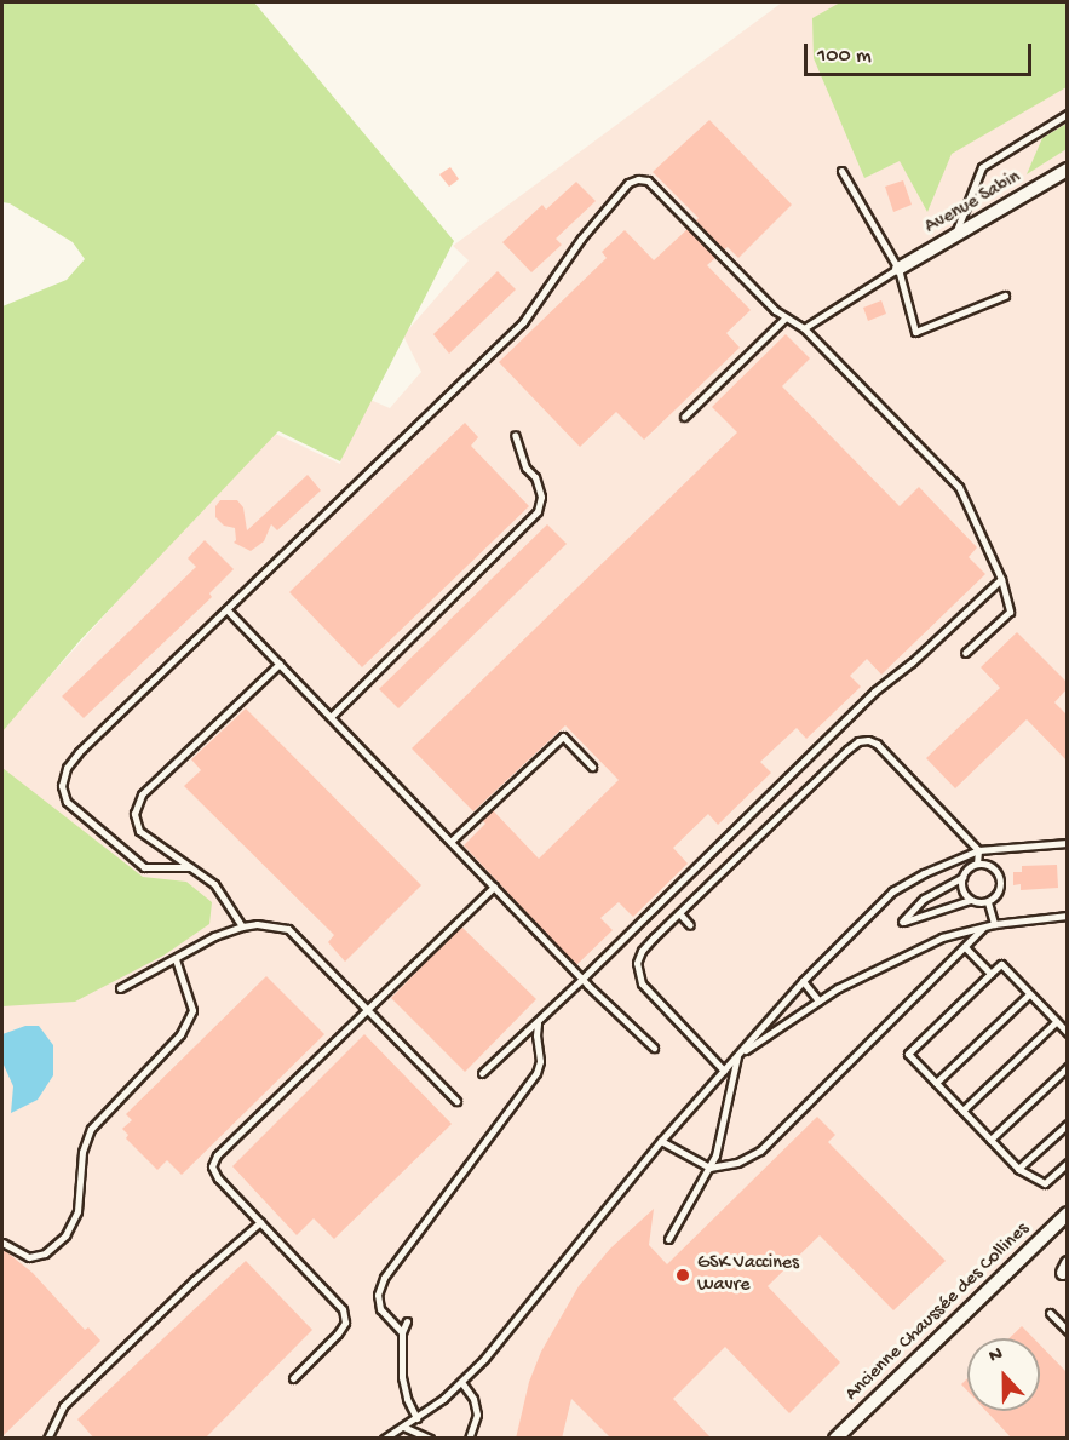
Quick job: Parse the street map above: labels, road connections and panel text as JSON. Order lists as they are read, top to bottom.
{
  "streets": {
    "street": ["Avenue Sabin", "Ancienne Chaussée des Collines"]
  },
  "places": ["GSK Vaccines Wavre"],
  "scale_bar": "100 m",
  "north": "top"
}
